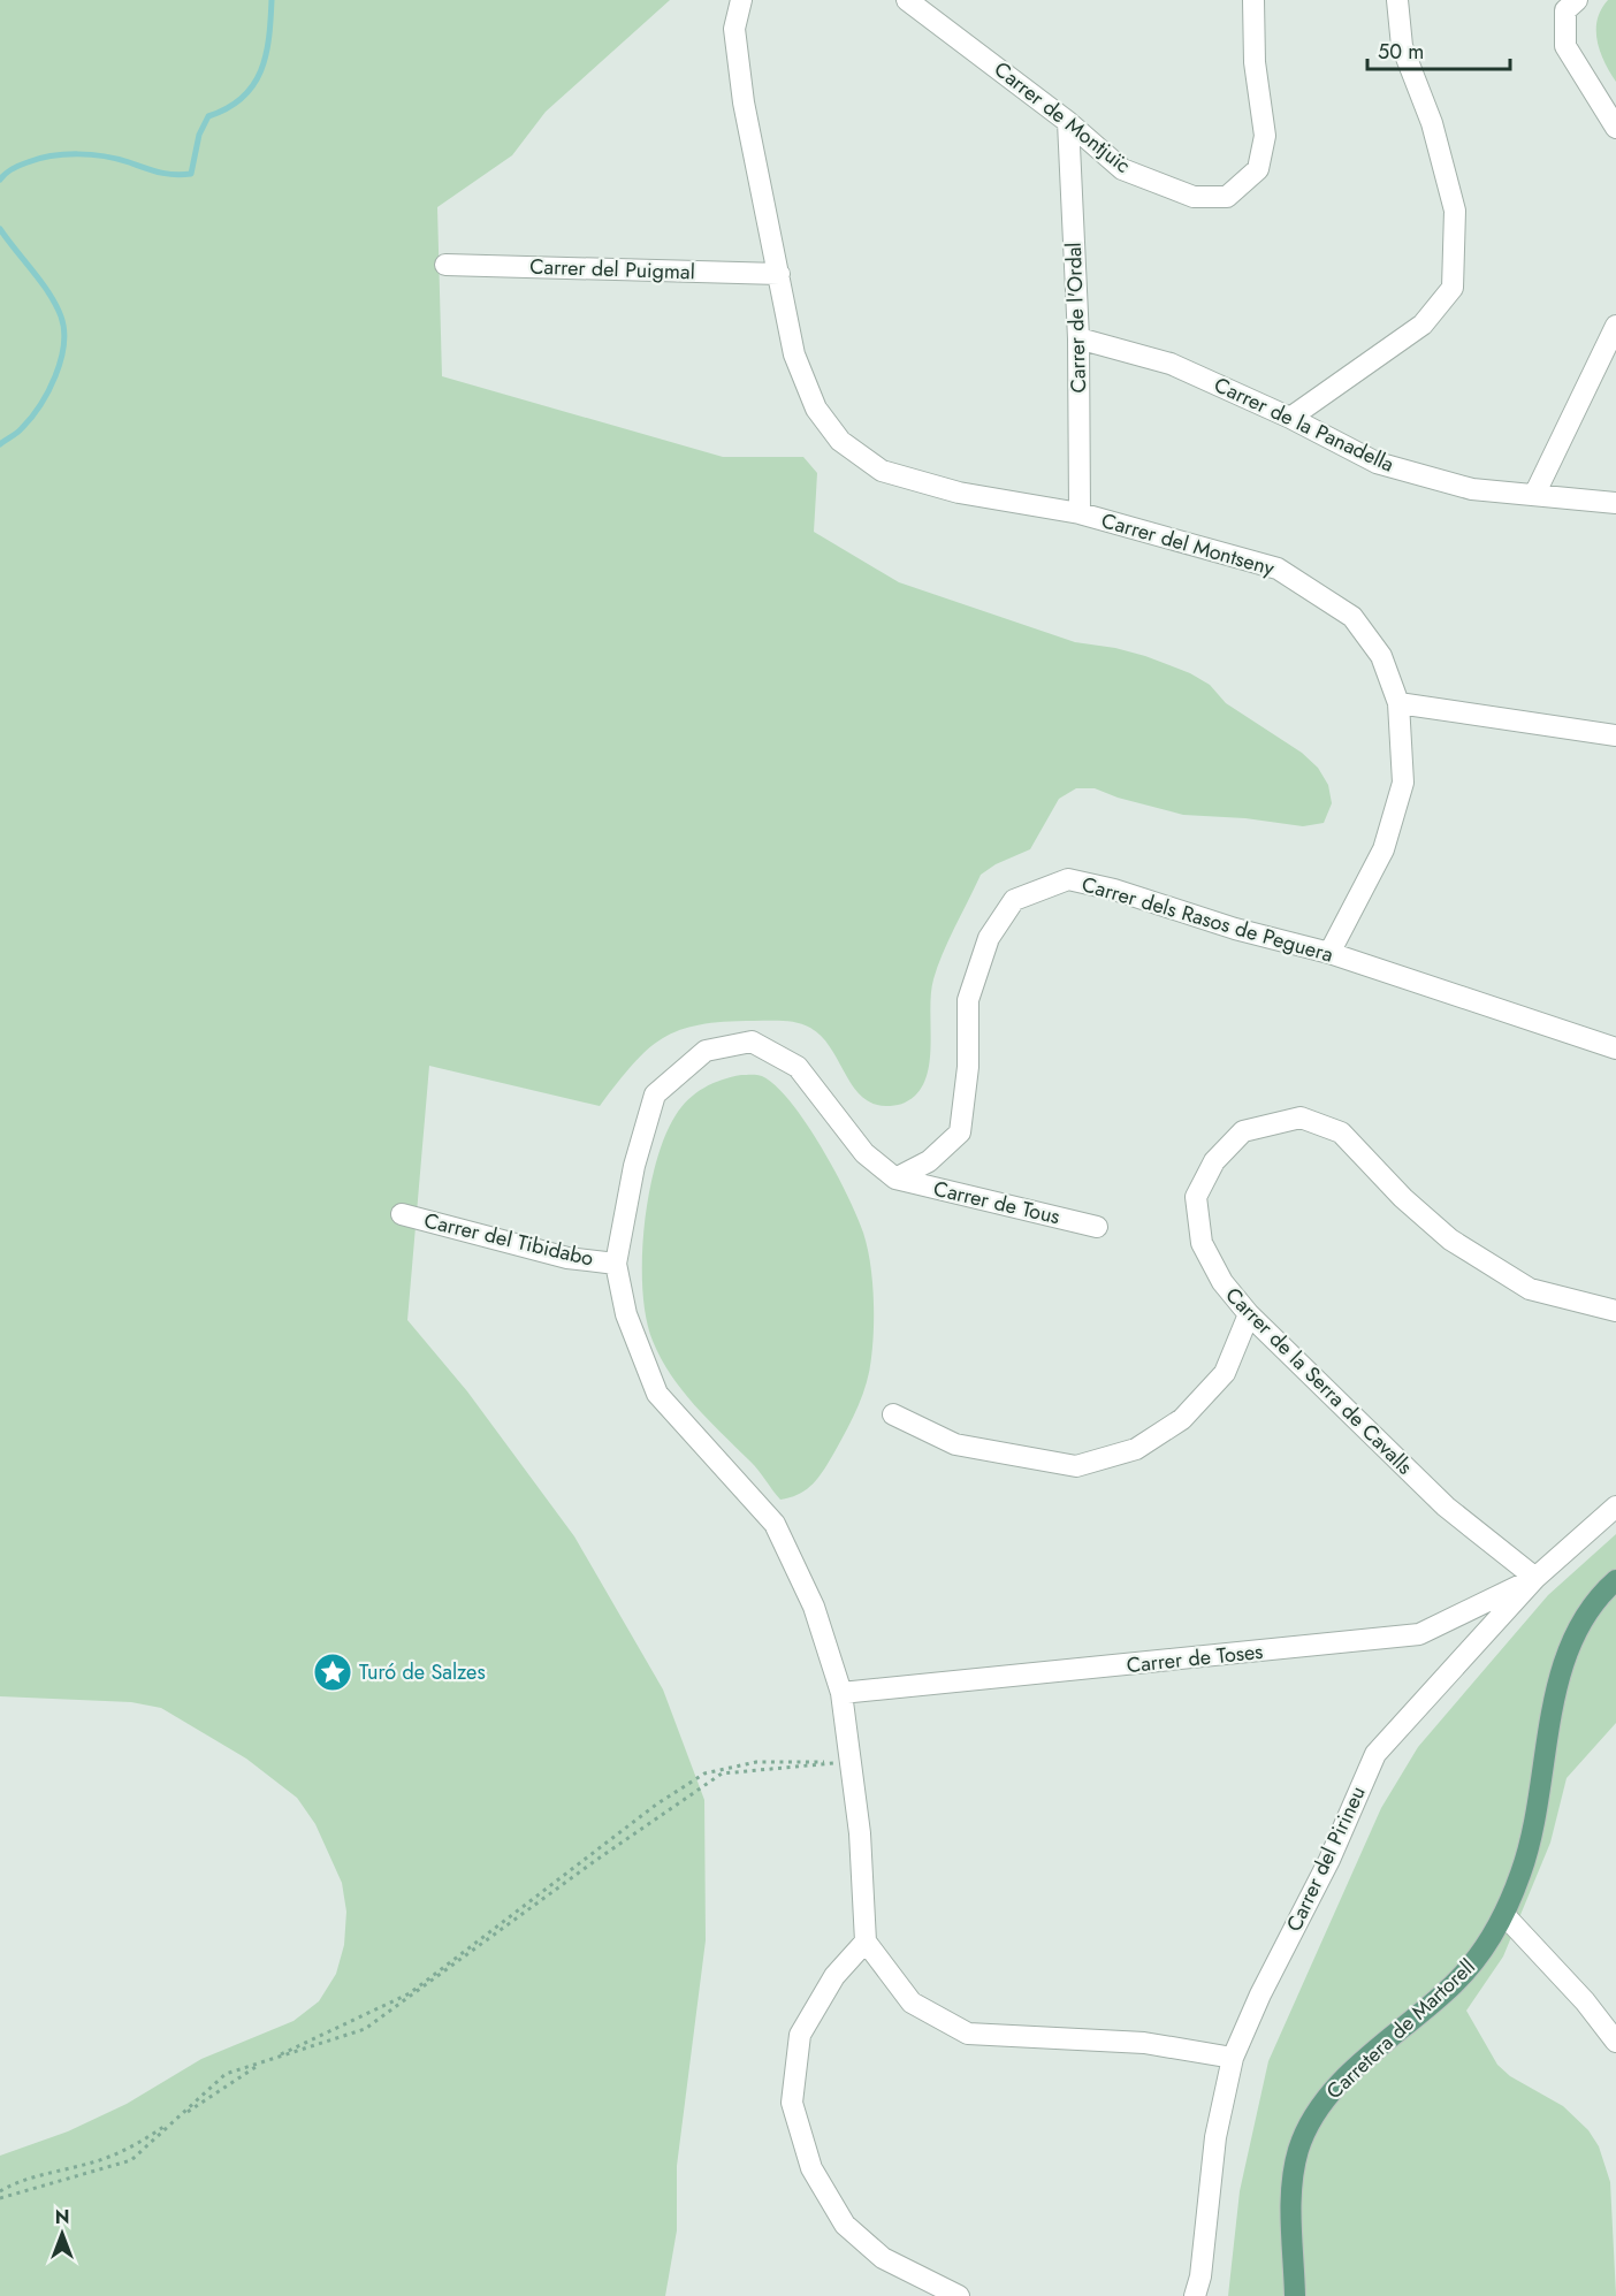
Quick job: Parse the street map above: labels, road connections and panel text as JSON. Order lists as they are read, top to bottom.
{
  "streets": {
    "main road": ["Carretera de Martorell"],
    "street": [
      "Carrer de Montjuïc",
      "Carrer del Puigmal",
      "Carrer de l'Ordal",
      "Carrer de la Panadella",
      "Carrer del Montseny",
      "Carrer dels Rasos de Peguera",
      "Carrer de Tous",
      "Carrer del Tibidabo",
      "Carrer de la Serra de Cavalls",
      "Carrer de Toses",
      "Carrer del Pirineu"
    ]
  },
  "crossings": [
    ["Carrer de Montjuïc", "Carrer de l'Ordal"],
    ["Carrer del Puigmal", "Carrer del Montseny"],
    ["Carrer de l'Ordal", "Carrer de la Panadella"],
    ["Carrer de l'Ordal", "Carrer del Montseny"],
    ["Carrer del Montseny", "Carrer dels Rasos de Peguera"],
    ["Carrer dels Rasos de Peguera", "Carrer de Tous"],
    ["Carrer de la Serra de Cavalls", "Carrer de Toses"],
    ["Carrer de la Serra de Cavalls", "Carrer del Pirineu"],
    ["Carrer de Toses", "Carrer del Pirineu"]
  ],
  "places": {
    "place": ["Turó de Salzes"]
  },
  "scale_bar": "50 m",
  "north": "top"
}
